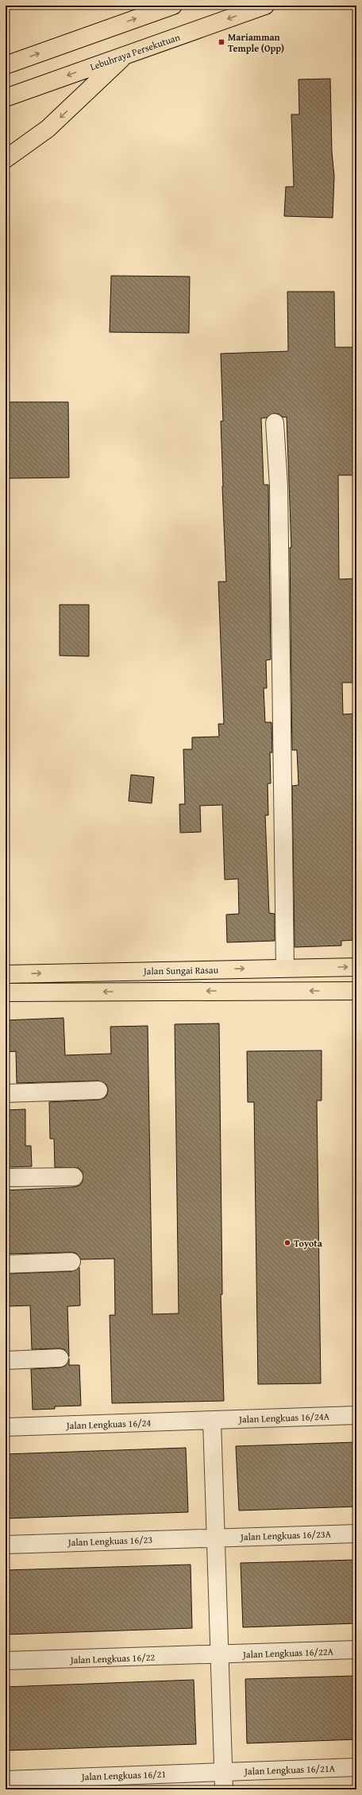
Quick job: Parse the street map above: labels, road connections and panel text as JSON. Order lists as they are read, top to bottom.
{
  "streets": {
    "main road": ["Lebuhraya Persekutuan", "Jalan Sungai Rasau"],
    "street": [
      "Jalan Lengkuas 16/24A",
      "Jalan Lengkuas 16/24",
      "Jalan Lengkuas 16/23A",
      "Jalan Lengkuas 16/23",
      "Jalan Lengkuas 16/22A",
      "Jalan Lengkuas 16/22",
      "Jalan Lengkuas 16/21A",
      "Jalan Lengkuas 16/21"
    ]
  },
  "crossings": [
    ["Jalan Lengkuas 16/24A", "Jalan Lengkuas 16/24"],
    ["Jalan Lengkuas 16/23A", "Jalan Lengkuas 16/23"],
    ["Jalan Lengkuas 16/22A", "Jalan Lengkuas 16/22"],
    ["Jalan Lengkuas 16/21A", "Jalan Lengkuas 16/21"]
  ],
  "places": {
    "transit": ["Mariamman Temple (Opp)"],
    "other": ["Toyota"]
  }
}
